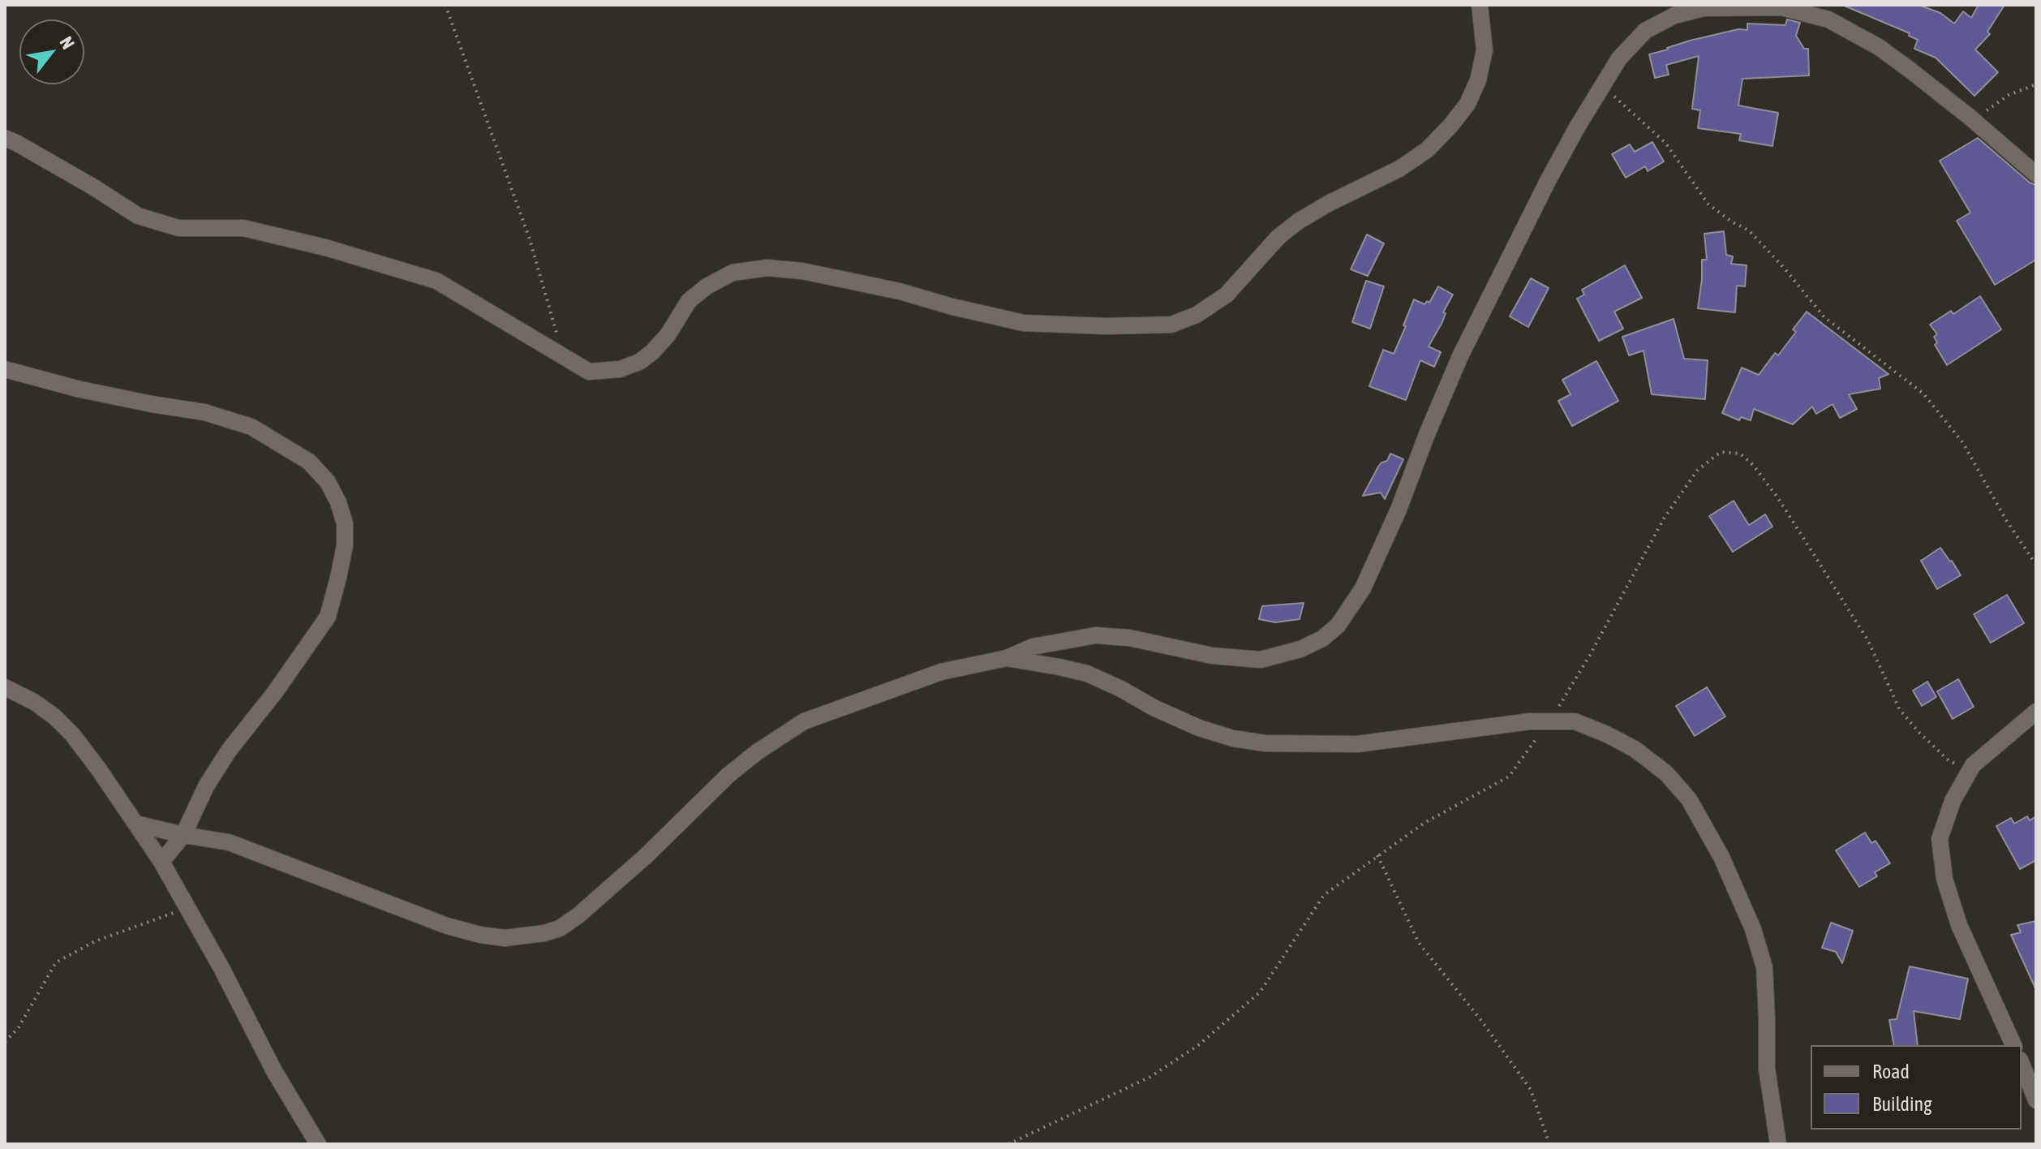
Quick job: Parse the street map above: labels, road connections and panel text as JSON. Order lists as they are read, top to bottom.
{
  "legend": ["Road", "Building"],
  "north": "top right"
}
